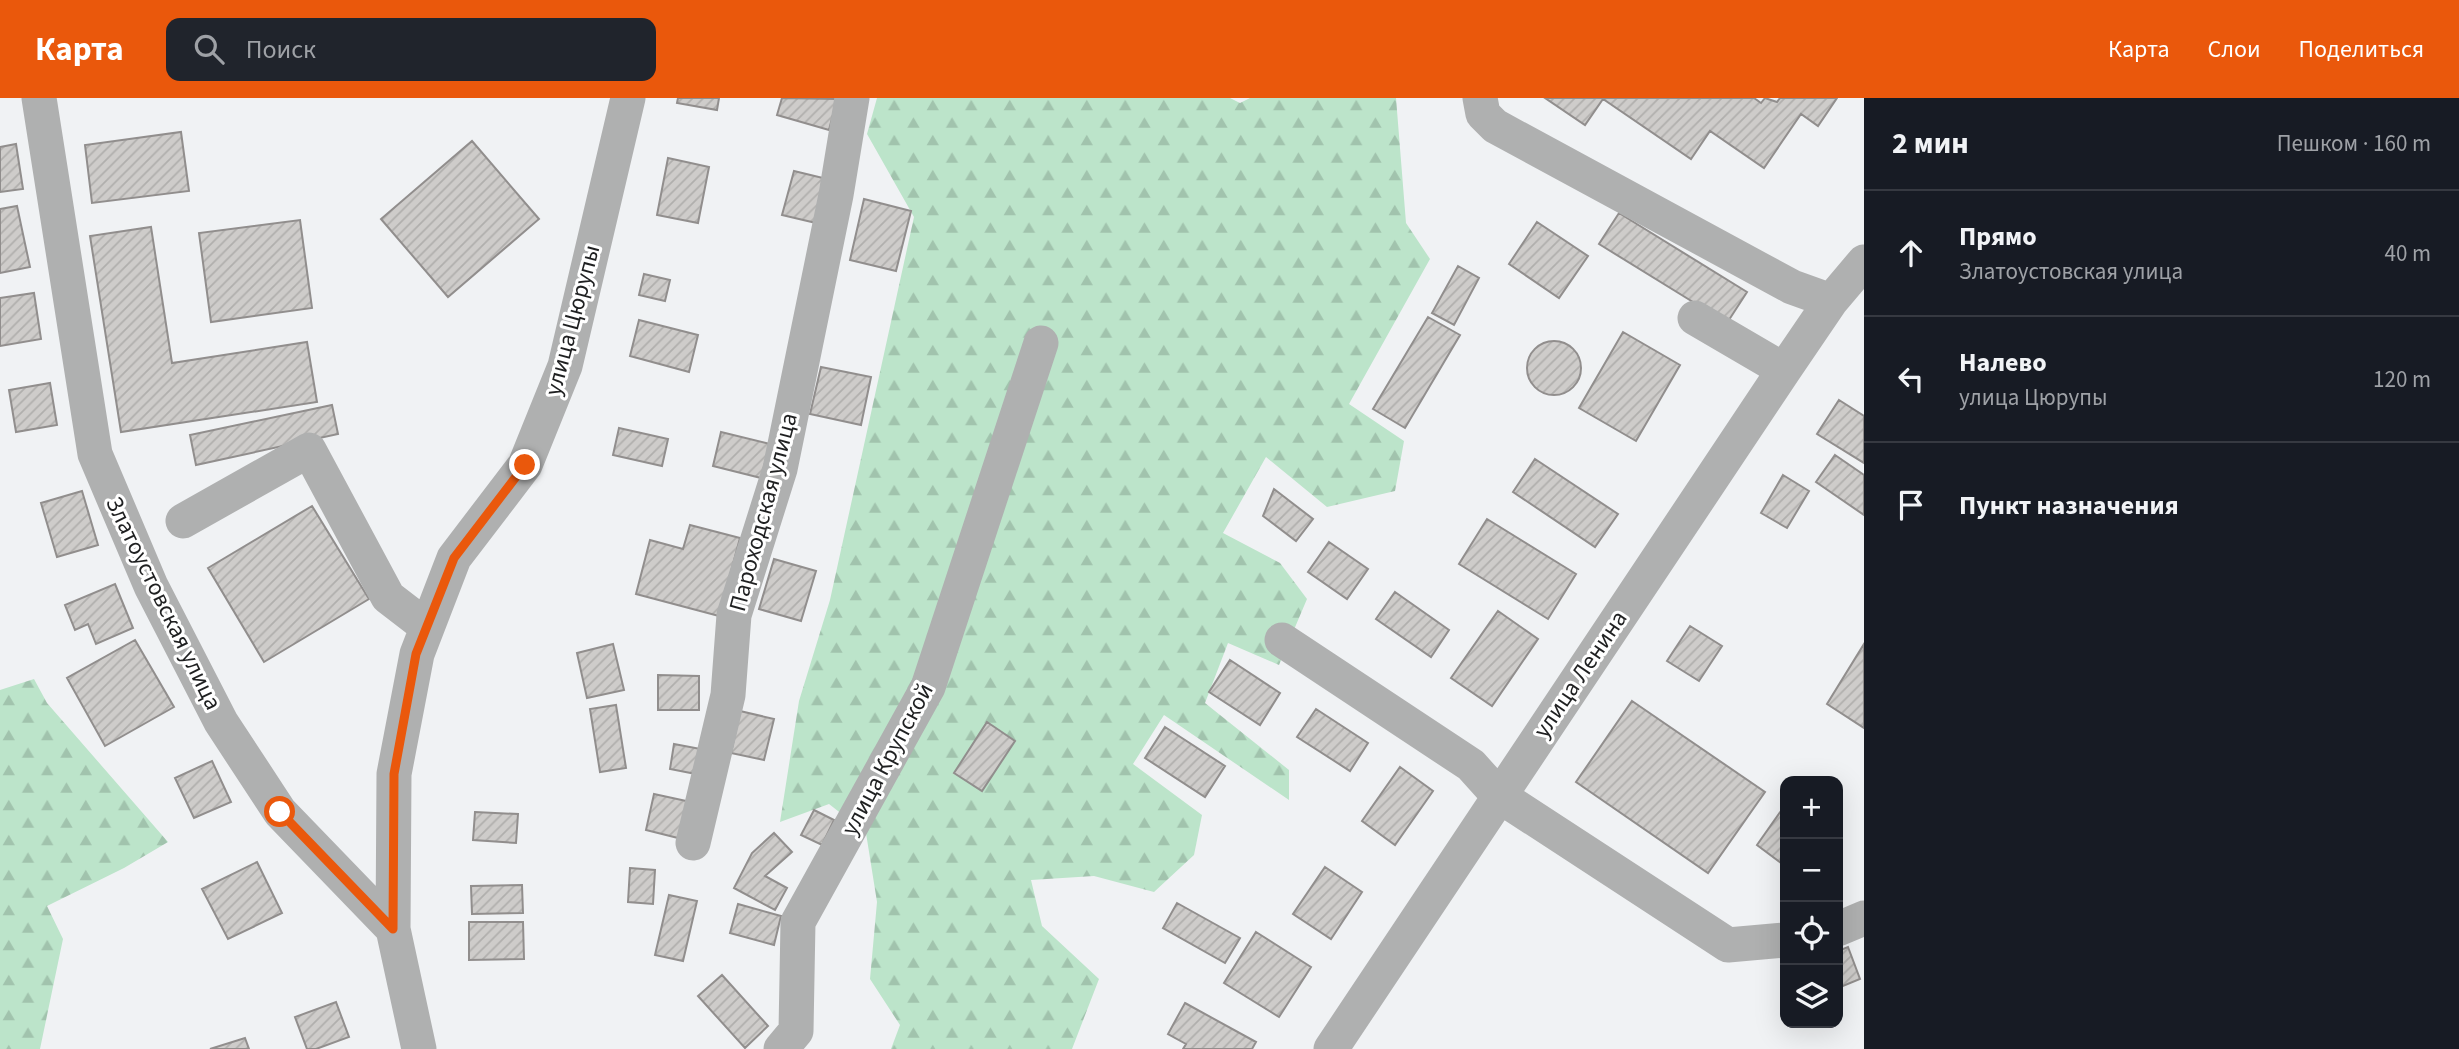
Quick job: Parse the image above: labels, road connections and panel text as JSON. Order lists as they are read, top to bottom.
{
  "streets": {
    "street": [
      "улица Цюрупы",
      "Пароходская улица",
      "Златоустовская улица",
      "улица Ленина",
      "улица Крупской"
    ]
  },
  "crossings": [
    ["улица Цюрупы", "Златоустовская улица"]
  ],
  "page": {
    "header": "Карта",
    "search": "Поиск",
    "nav": ["Карта", "Слои", "Поделиться"],
    "heading": ["2 мин", "Пешком · 160 m"],
    "list": [
      ["Прямо", "Златоустовская улица", "40 m"],
      ["Налево", "улица Цюрупы", "120 m"],
      "Пункт назначения"
    ],
    "map_buttons": ["+", "−"]
  }
}
